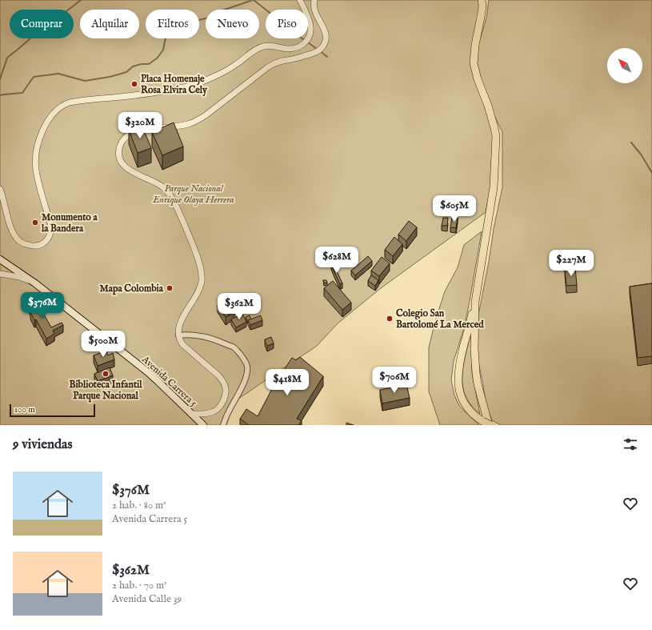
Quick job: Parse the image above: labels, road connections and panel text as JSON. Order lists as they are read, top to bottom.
{
  "streets": {
    "main road": ["Avenida Carrera 5"]
  },
  "parks": ["Parque Nacional Enrique Olaya Herrera"],
  "places": [
    "Placa Homenaje Rosa Elvira Cely",
    "Monumento a la Bandera",
    "Mapa Colombia",
    "Colegio San Bartolomé La Merced",
    "Biblioteca Infantil Parque Nacional"
  ],
  "scale_bar": "100 m",
  "north": "top left",
  "page": {
    "chip": [
      "Comprar",
      "Alquilar",
      "Filtros",
      "Nuevo",
      "Piso"
    ],
    "price": [
      "$320M",
      "$605M",
      "$628M",
      "$227M",
      "$376M",
      "$362M",
      "$500M",
      "$706M",
      "$418M"
    ],
    "scale": "100 m",
    "heading": "9 viviendas",
    "list": [
      {
        "name": "$376M",
        "note": "2 hab. · 80 m² · Avenida Carrera 5"
      },
      {
        "name": "$362M",
        "note": "2 hab. · 70 m² · Avenida Calle 39"
      }
    ]
  }
}
